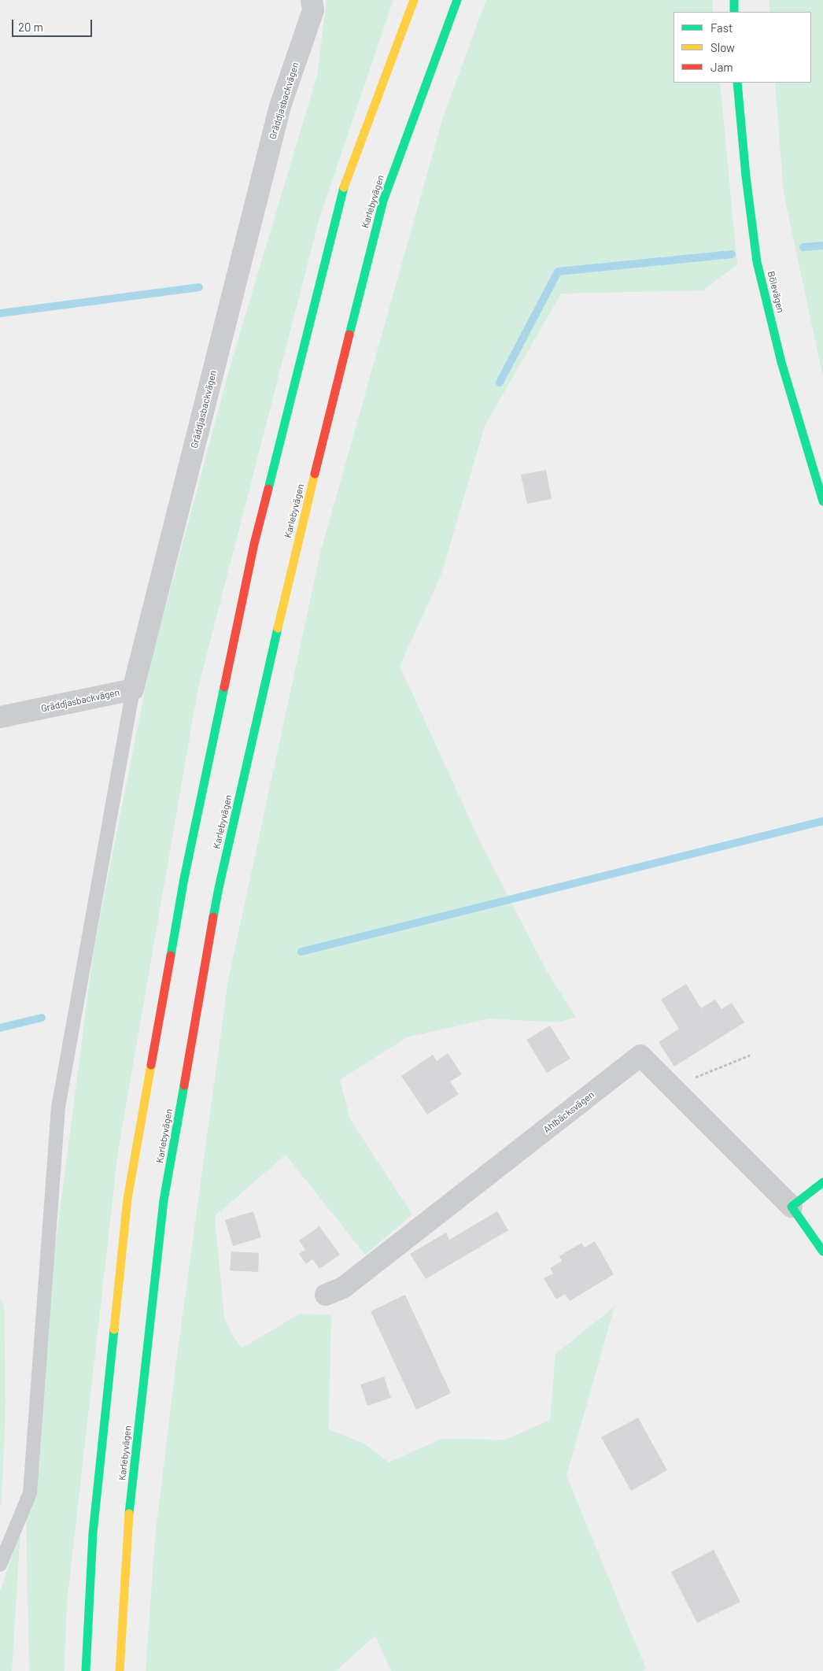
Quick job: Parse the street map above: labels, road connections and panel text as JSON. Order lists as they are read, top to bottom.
{
  "streets": {
    "main road": ["Karlebyvägen", "Bölevägen"],
    "street": ["Gräddjasbackvägen", "Ahlbäcksvägen"]
  },
  "legend": ["Fast", "Slow", "Jam"],
  "scale_bar": "20 m"
}
